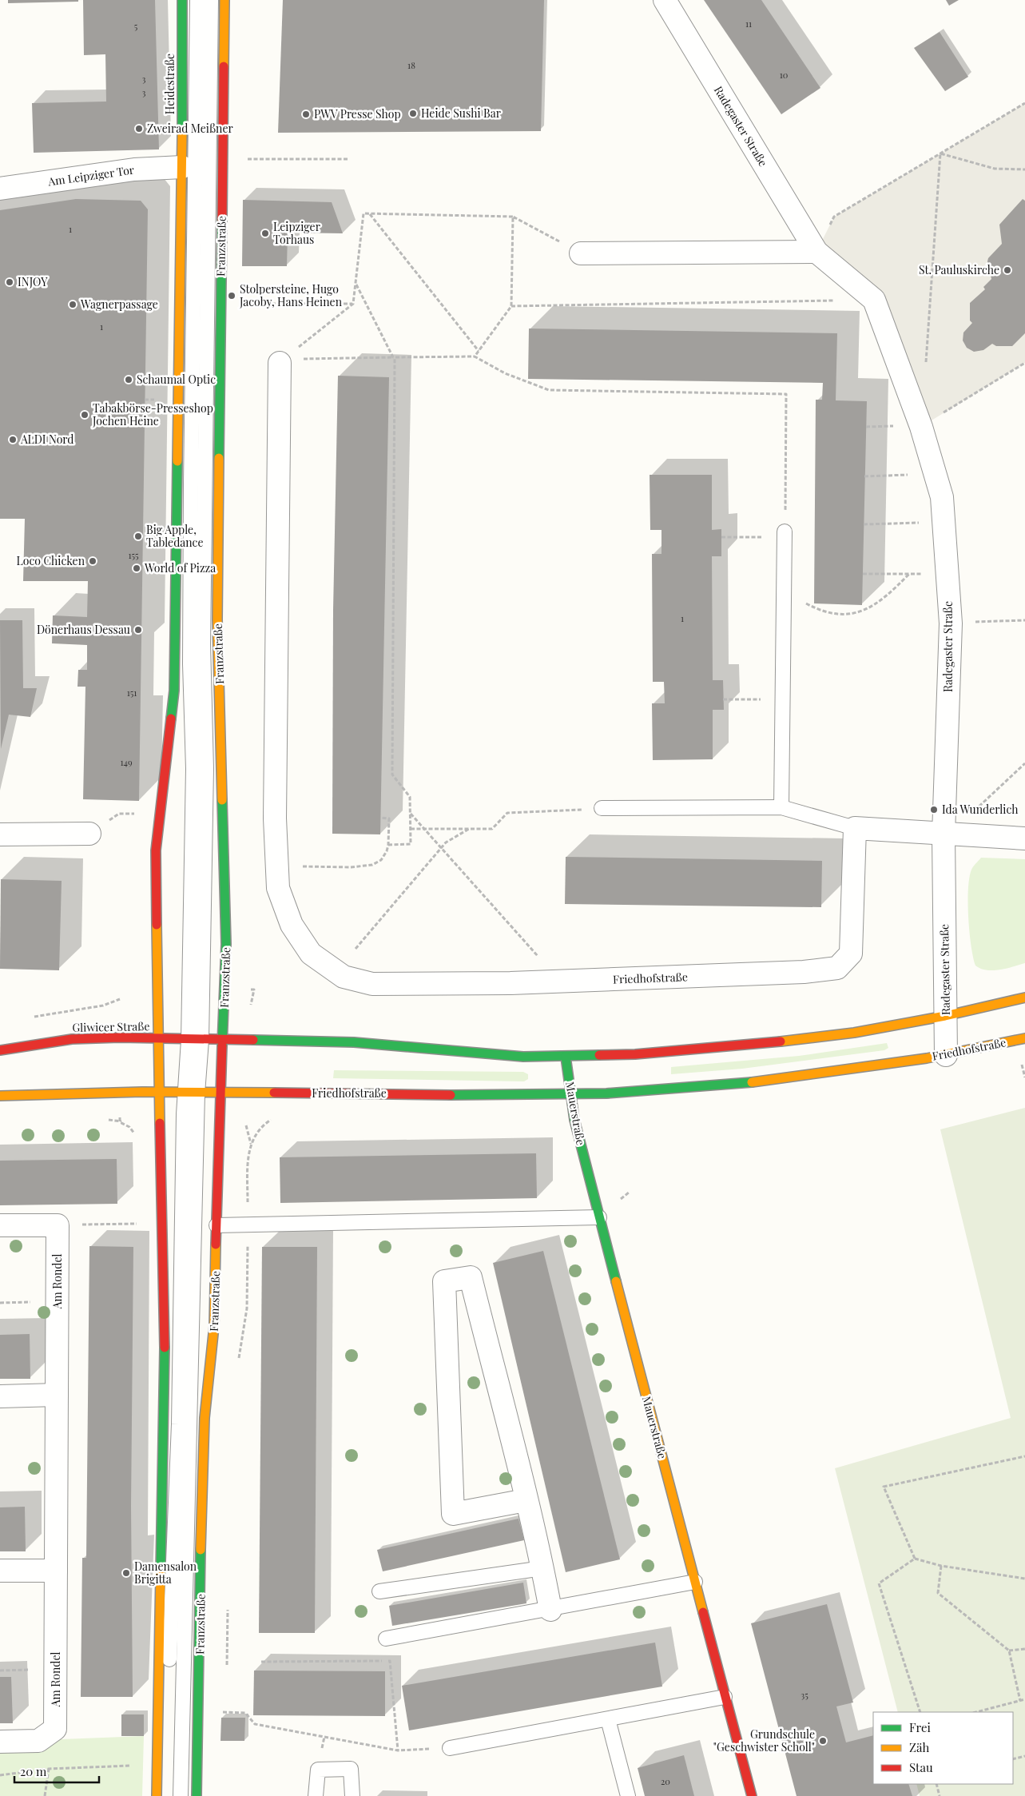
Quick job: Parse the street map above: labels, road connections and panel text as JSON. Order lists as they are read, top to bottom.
{
  "streets": {
    "main road": [
      "Heidestraße",
      "Franzstraße",
      "Friedhofstraße",
      "Gliwicer Straße",
      "Mauerstraße"
    ],
    "street": ["Radegaster Straße", "Am Leipziger Tor", "Am Rondel"]
  },
  "crossings": [
    ["Heidestraße", "Am Leipziger Tor"],
    ["Radegaster Straße", "Friedhofstraße"],
    ["Franzstraße", "Friedhofstraße"],
    ["Franzstraße", "Gliwicer Straße"],
    ["Friedhofstraße", "Mauerstraße"]
  ],
  "places": [
    "Heide Sushi Bar",
    "PWV Presse Shop",
    "Zweirad Meißner",
    "Leipziger Torhaus",
    "St. Pauluskirche",
    "INJOY",
    "Stolpersteine, Hugo Jacoby, Hans Heinen",
    "Wagnerpassage",
    "Schaumal Optic",
    "Tabakbörse-Presseshop Jochen Heine",
    "ALDI Nord",
    "Big Apple, Tabledance",
    "Loco Chicken",
    "World of Pizza",
    "Dönerhaus Dessau",
    "Ida Wunderlich",
    "Damensalon Brigitta",
    "Grundschule \"Geschwister Scholl\""
  ],
  "house_numbers": [
    "11",
    "5",
    "18",
    "10",
    "3",
    "3",
    "1",
    "1",
    "155",
    "1",
    "151",
    "149",
    "35",
    "20"
  ],
  "legend": ["Frei", "Zäh", "Stau"],
  "scale_bar": "20 m"
}
